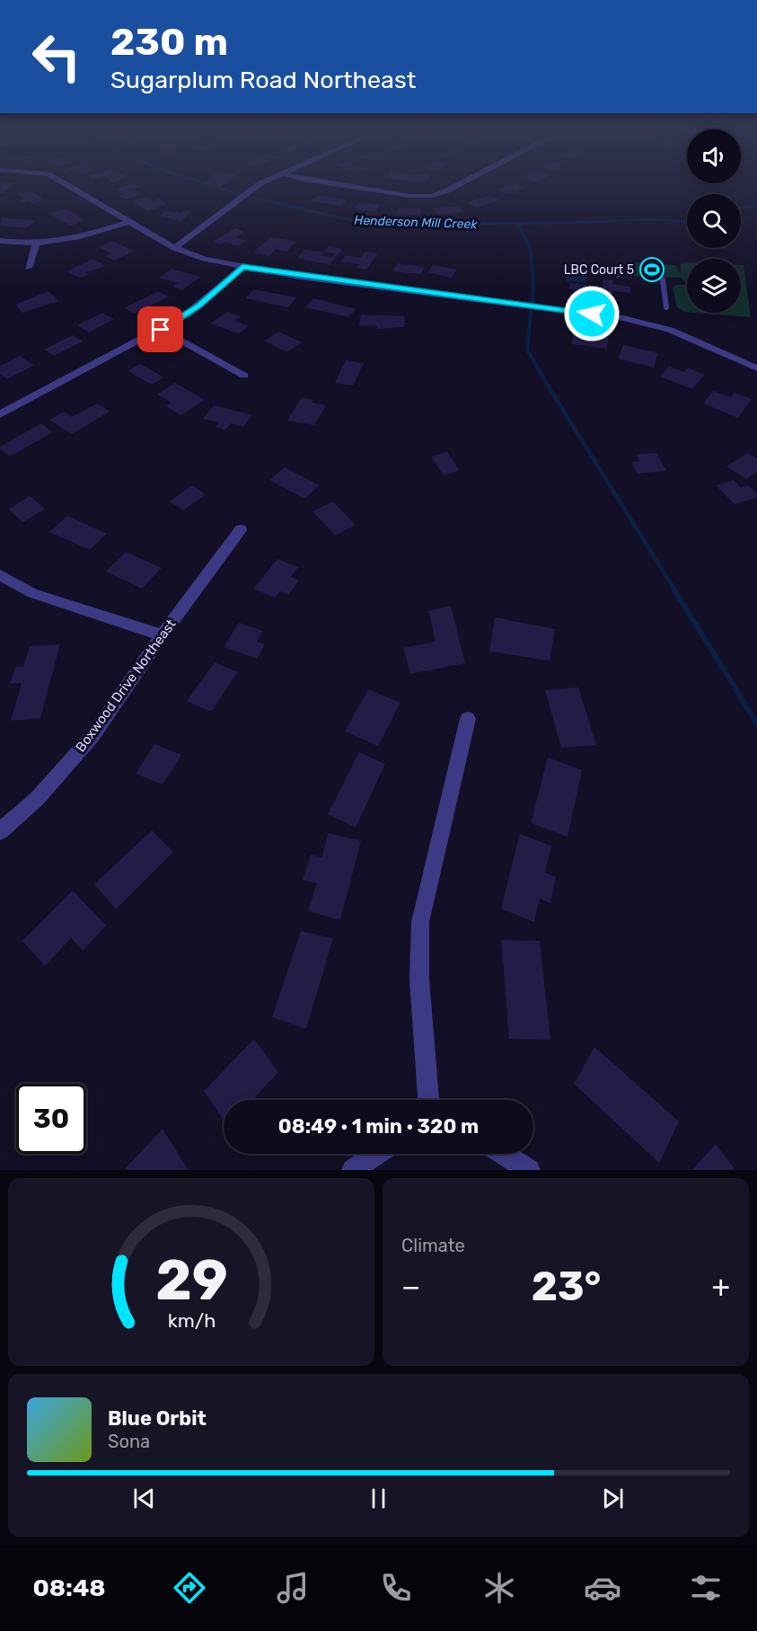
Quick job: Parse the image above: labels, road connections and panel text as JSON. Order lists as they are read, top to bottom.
{
  "streets": {
    "street": ["Boxwood Drive Northeast"]
  },
  "water": ["Henderson Mill Creek"],
  "places": {
    "sports": ["LBC Court 5"]
  },
  "page": {
    "turn": ["230 m", "Sugarplum Road Northeast"],
    "limit": "30",
    "trip": "08:49 · 1 min · 320 m",
    "tile": "Climate",
    "heat": ["−", "23°", "+"],
    "song": ["Blue Orbit", "Sona"],
    "tabs": "08:48",
    "gauge": ["29", "km/h"]
  }
}
